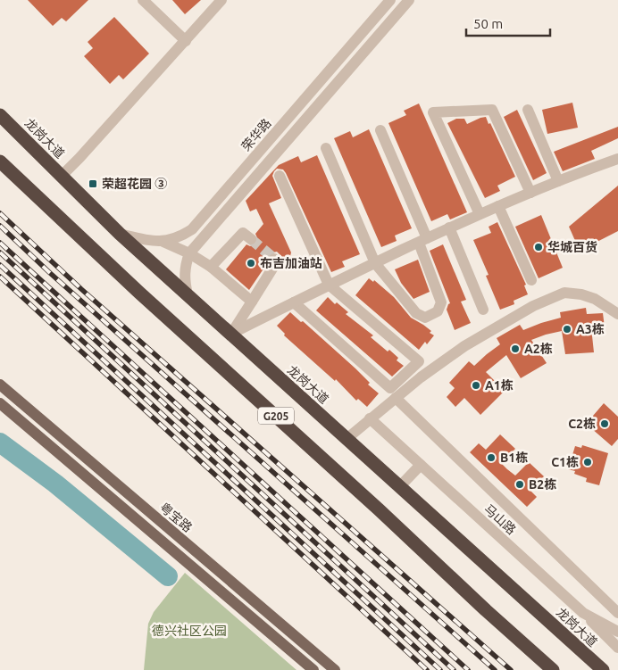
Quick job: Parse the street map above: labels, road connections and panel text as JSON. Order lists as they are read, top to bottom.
{
  "streets": {
    "highway": ["龙岗大道", "G205"],
    "main road": ["粤宝路"],
    "street": ["荣华路", "马山路"]
  },
  "parks": ["德兴社区公园"],
  "places": {
    "transit": ["荣超花园 ③"],
    "other": [
      "华城百货",
      "布吉加油站",
      "A3栋",
      "A2栋",
      "A1栋",
      "C2栋",
      "B1栋",
      "C1栋",
      "B2栋"
    ]
  },
  "scale_bar": "50 m"
}
